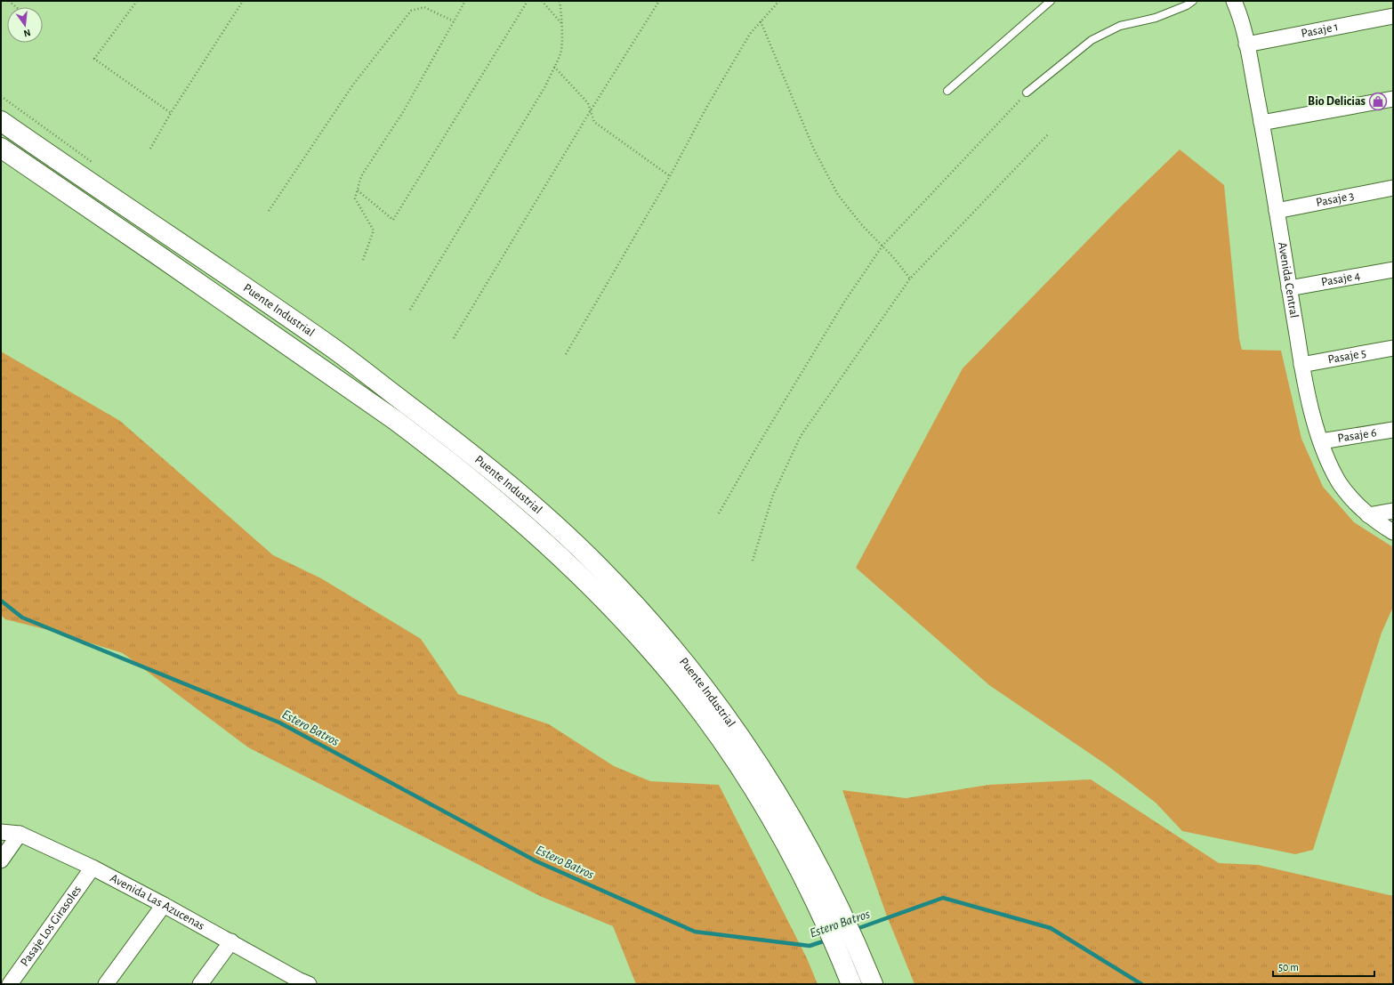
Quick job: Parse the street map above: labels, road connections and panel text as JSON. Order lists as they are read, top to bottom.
{
  "streets": {
    "highway": ["Puente Industrial"],
    "street": [
      "Pasaje 1",
      "Pasaje 3",
      "Pasaje 4",
      "Avenida Central",
      "Pasaje 5",
      "Pasaje 6",
      "Avenida Las Azucenas",
      "Pasaje Los Girasoles"
    ]
  },
  "crossings": [
    ["Pasaje 1", "Avenida Central"],
    ["Pasaje 3", "Avenida Central"],
    ["Pasaje 4", "Avenida Central"],
    ["Avenida Central", "Pasaje 5"],
    ["Avenida Central", "Pasaje 6"],
    ["Avenida Las Azucenas", "Pasaje Los Girasoles"]
  ],
  "water": ["Estero Batros"],
  "places": {
    "shop": ["Bio Delicias"]
  },
  "scale_bar": "50 m",
  "north": "bottom"
}
